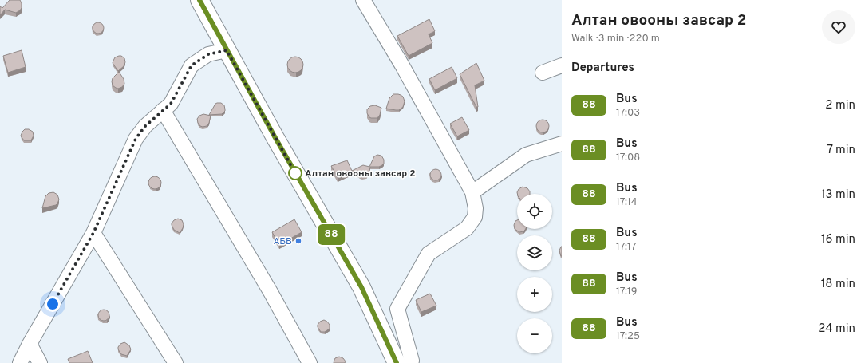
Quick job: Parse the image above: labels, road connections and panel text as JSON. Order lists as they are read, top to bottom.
{
  "places": ["Алтан овооны завсар 2", "АБВ"],
  "lines": ["bus line 88"],
  "page": {
    "on_map": "88",
    "heading": [
      ["Алтан овооны завсар 2", "Walk · 3 min · 220 m"],
      "Departures"
    ],
    "list": [
      {
        "mark": "88",
        "name": "Bus",
        "note": "17:03",
        "value": "2 min"
      },
      {
        "mark": "88",
        "name": "Bus",
        "note": "17:08",
        "value": "7 min"
      },
      {
        "mark": "88",
        "name": "Bus",
        "note": "17:14",
        "value": "13 min"
      },
      {
        "mark": "88",
        "name": "Bus",
        "note": "17:17",
        "value": "16 min"
      },
      {
        "mark": "88",
        "name": "Bus",
        "note": "17:19",
        "value": "18 min"
      },
      {
        "mark": "88",
        "name": "Bus",
        "note": "17:25",
        "value": "24 min"
      }
    ],
    "map_buttons": ["+", "−"]
  }
}
